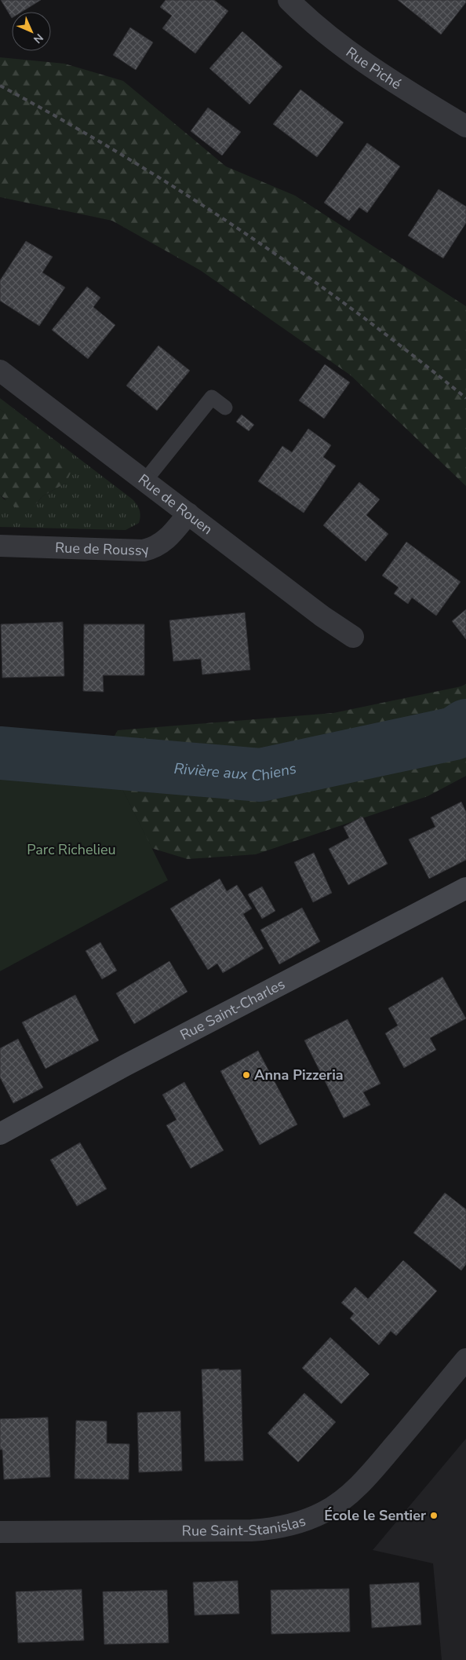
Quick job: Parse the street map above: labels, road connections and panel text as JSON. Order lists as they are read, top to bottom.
{
  "streets": {
    "street": [
      "Rue Piché",
      "Rue de Rouen",
      "Rue de Roussy",
      "Rue Saint-Charles",
      "Rue Saint-Stanislas"
    ]
  },
  "crossings": [
    ["Rue de Rouen", "Rue de Roussy"]
  ],
  "water": ["Rivière aux Chiens"],
  "parks": ["Parc Richelieu"],
  "places": ["Anna Pizzeria", "École le Sentier"],
  "north": "bottom right"
}
